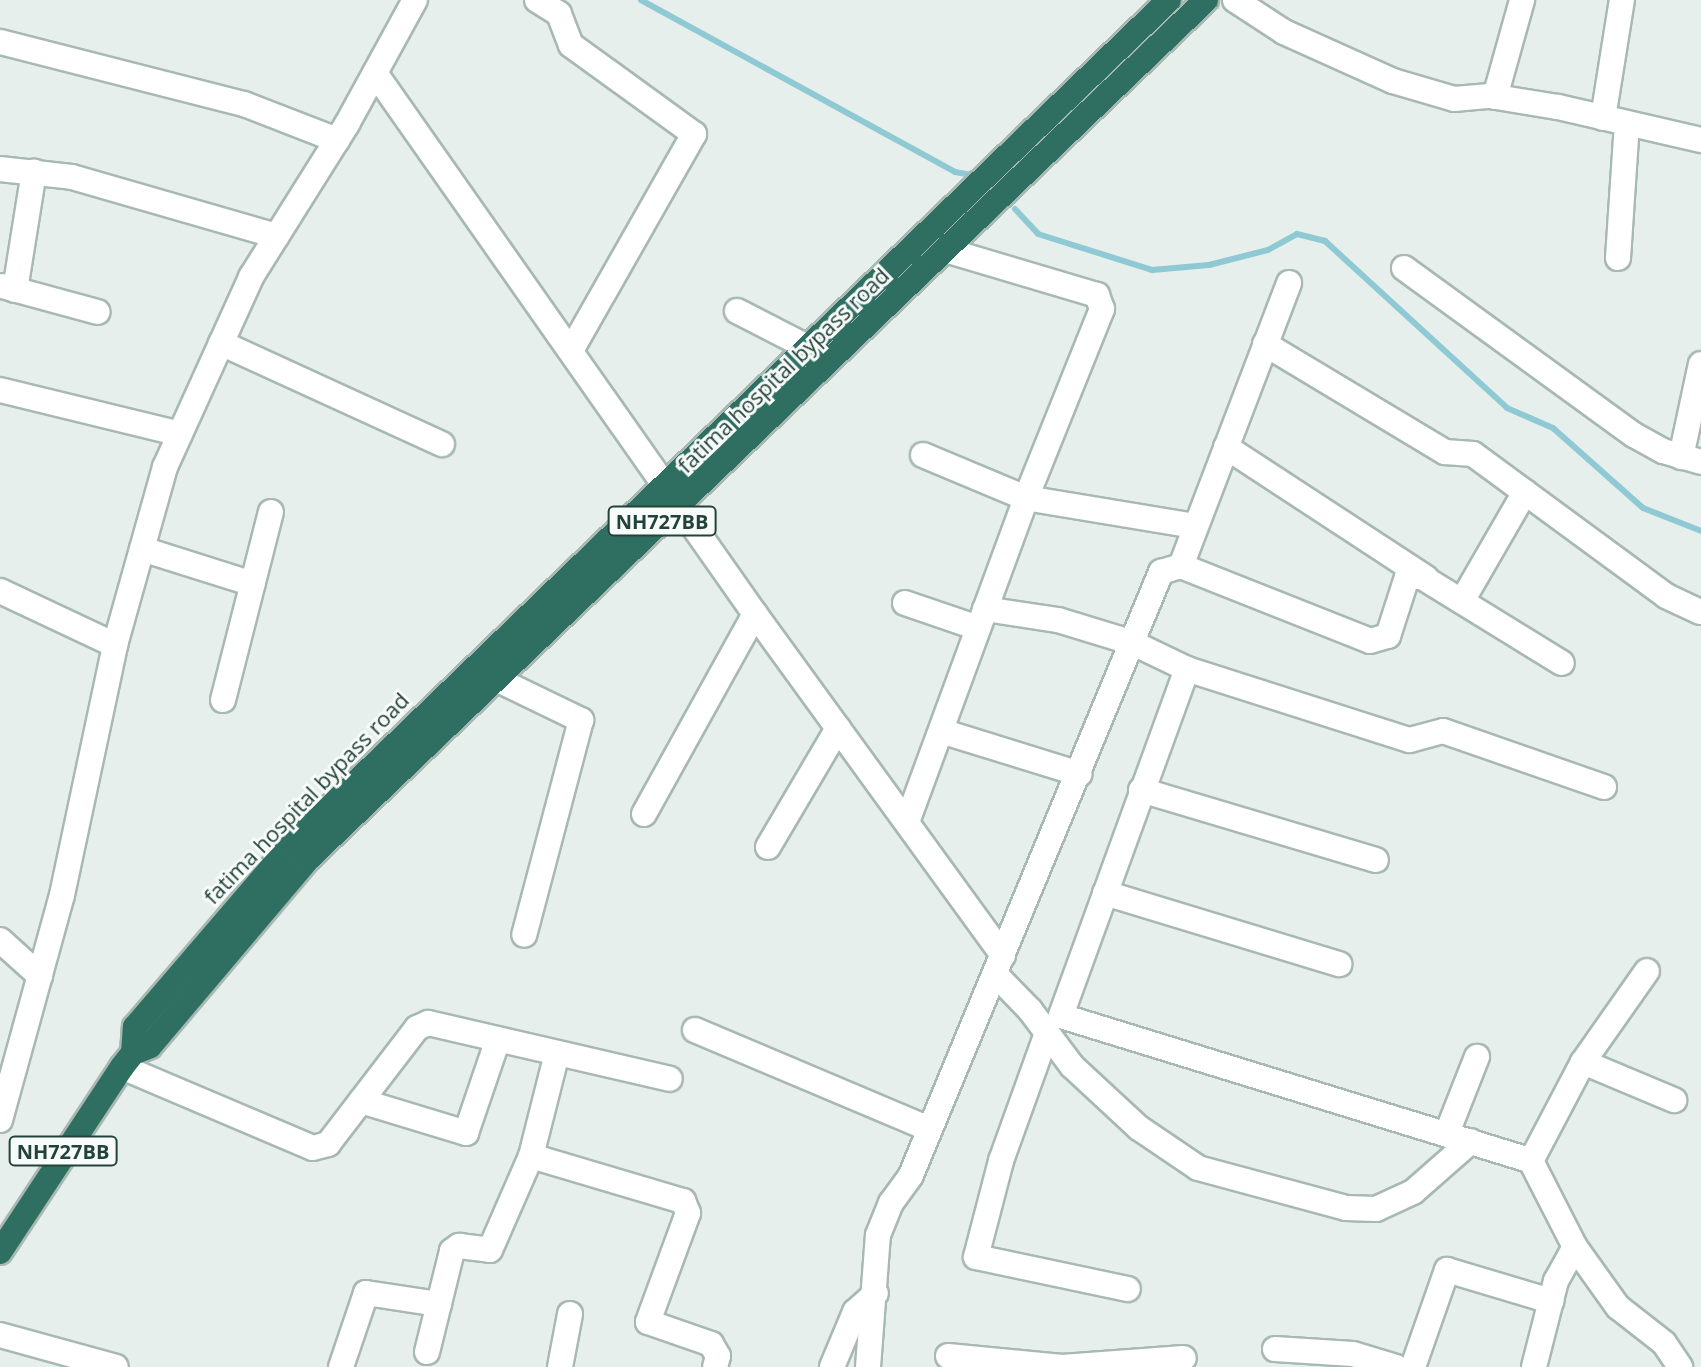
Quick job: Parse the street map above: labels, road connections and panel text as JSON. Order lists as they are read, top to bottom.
{
  "streets": {
    "highway": ["fatima hospital bypass road", "NH727BB"]
  }
}
